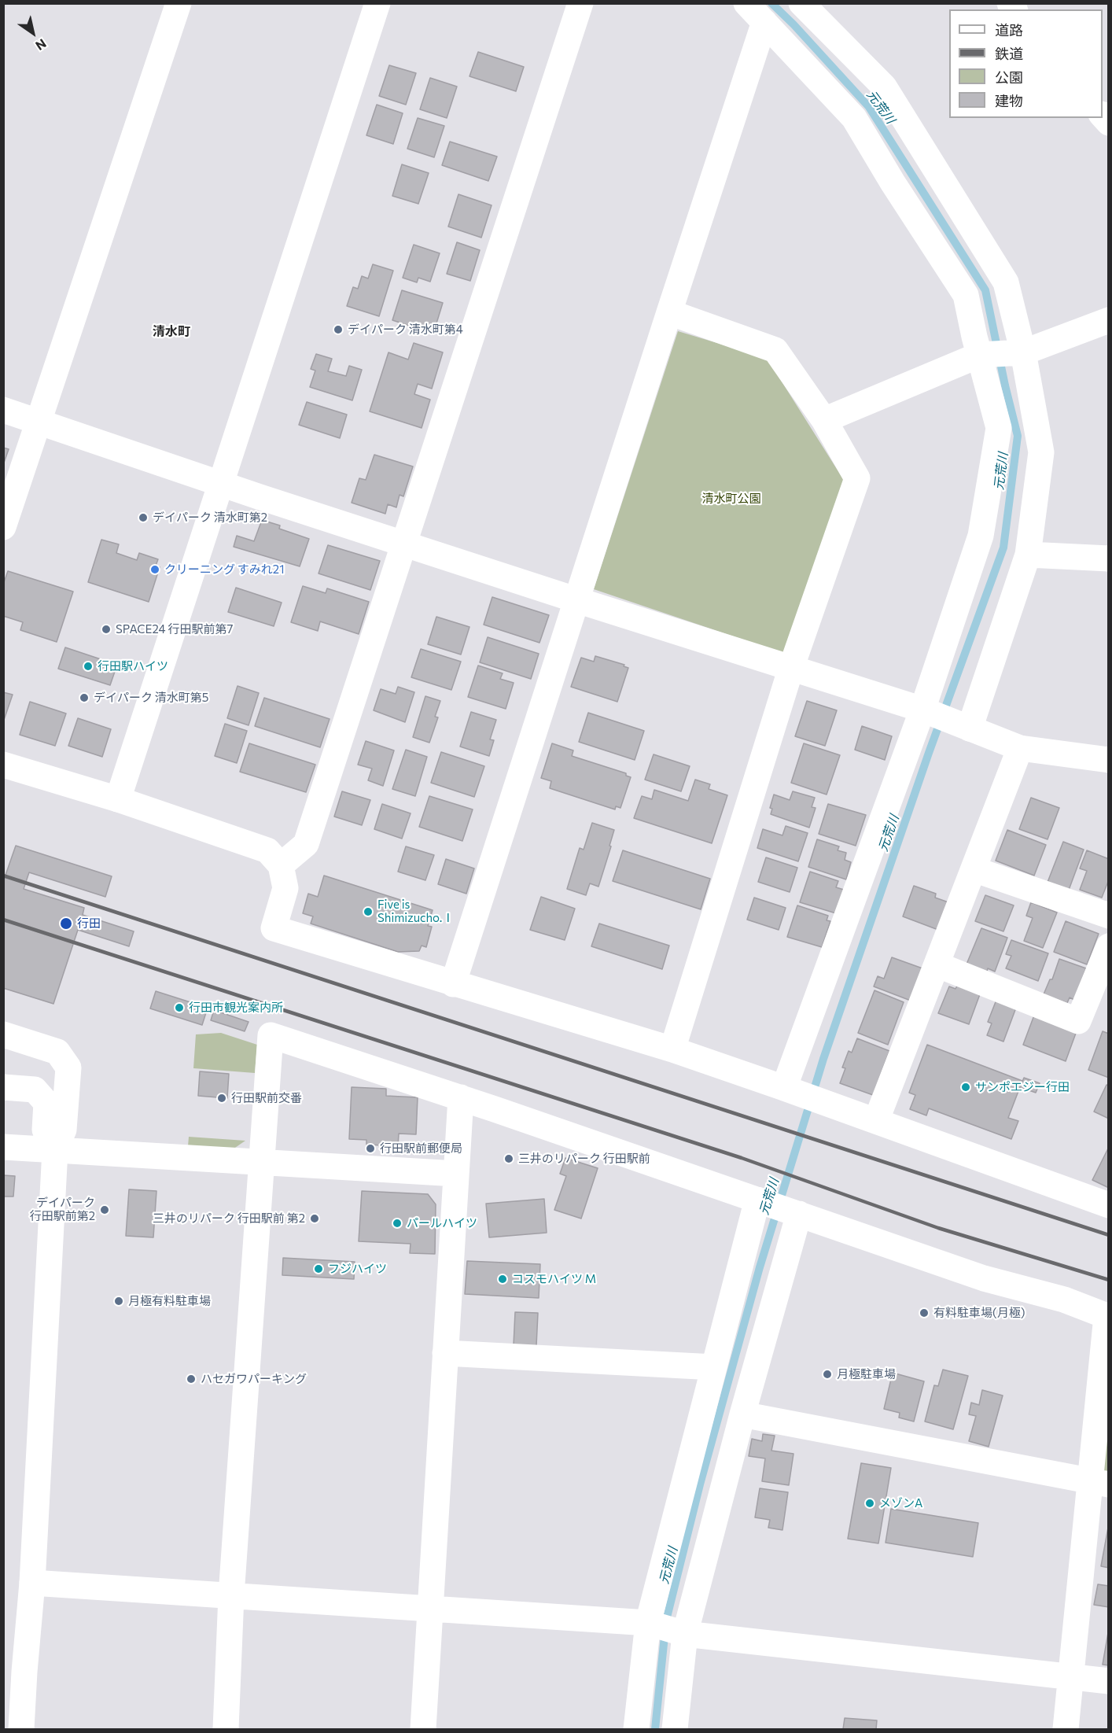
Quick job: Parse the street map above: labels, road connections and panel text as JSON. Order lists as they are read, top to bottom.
{
  "districts": ["清水町"],
  "water": ["元荒川"],
  "parks": ["清水町公園"],
  "places": [
    "デイパーク 清水町第4",
    "デイパーク 清水町第2",
    "クリーニング すみれ21",
    "SPACE24 行田駅前第7",
    "行田駅ハイツ",
    "デイパーク 清水町第5",
    "Five is Shimizucho.Ⅰ",
    "行田",
    "行田市観光案内所",
    "サンポエジー行田",
    "行田駅前交番",
    "行田駅前郵便局",
    "三井のリパーク 行田駅前",
    "デイパーク 行田駅前第2",
    "三井のリパーク 行田駅前 第2",
    "パールハイツ",
    "フジハイツ",
    "コスモハイツ M",
    "月極有料駐車場",
    "有料駐車場(月極)",
    "月極駐車場",
    "ハセガワパーキング",
    "メゾンA"
  ],
  "legend": [
    "道路",
    "鉄道",
    "公園",
    "建物"
  ],
  "north": "bottom right"
}
